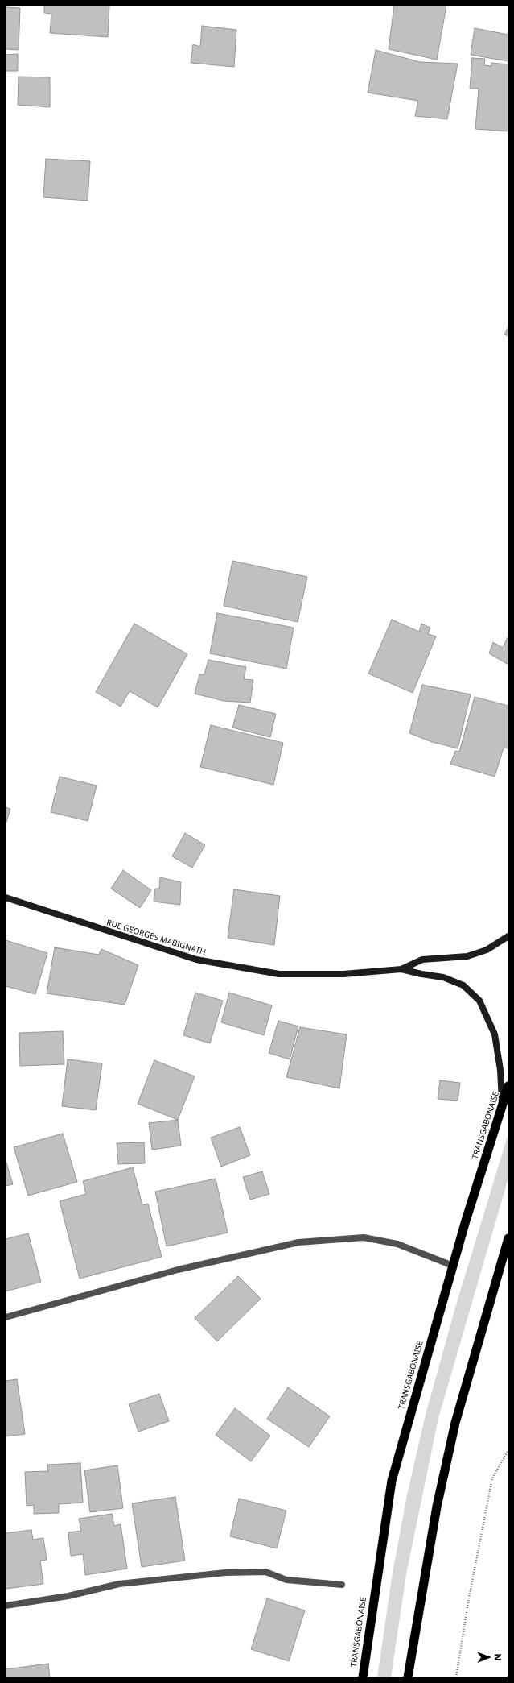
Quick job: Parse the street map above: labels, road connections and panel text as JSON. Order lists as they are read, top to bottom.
{
  "streets": {
    "highway": ["TRANSGABONAISE"],
    "main road": ["RUE GEORGES MABIGNATH"]
  },
  "north": "right"
}
